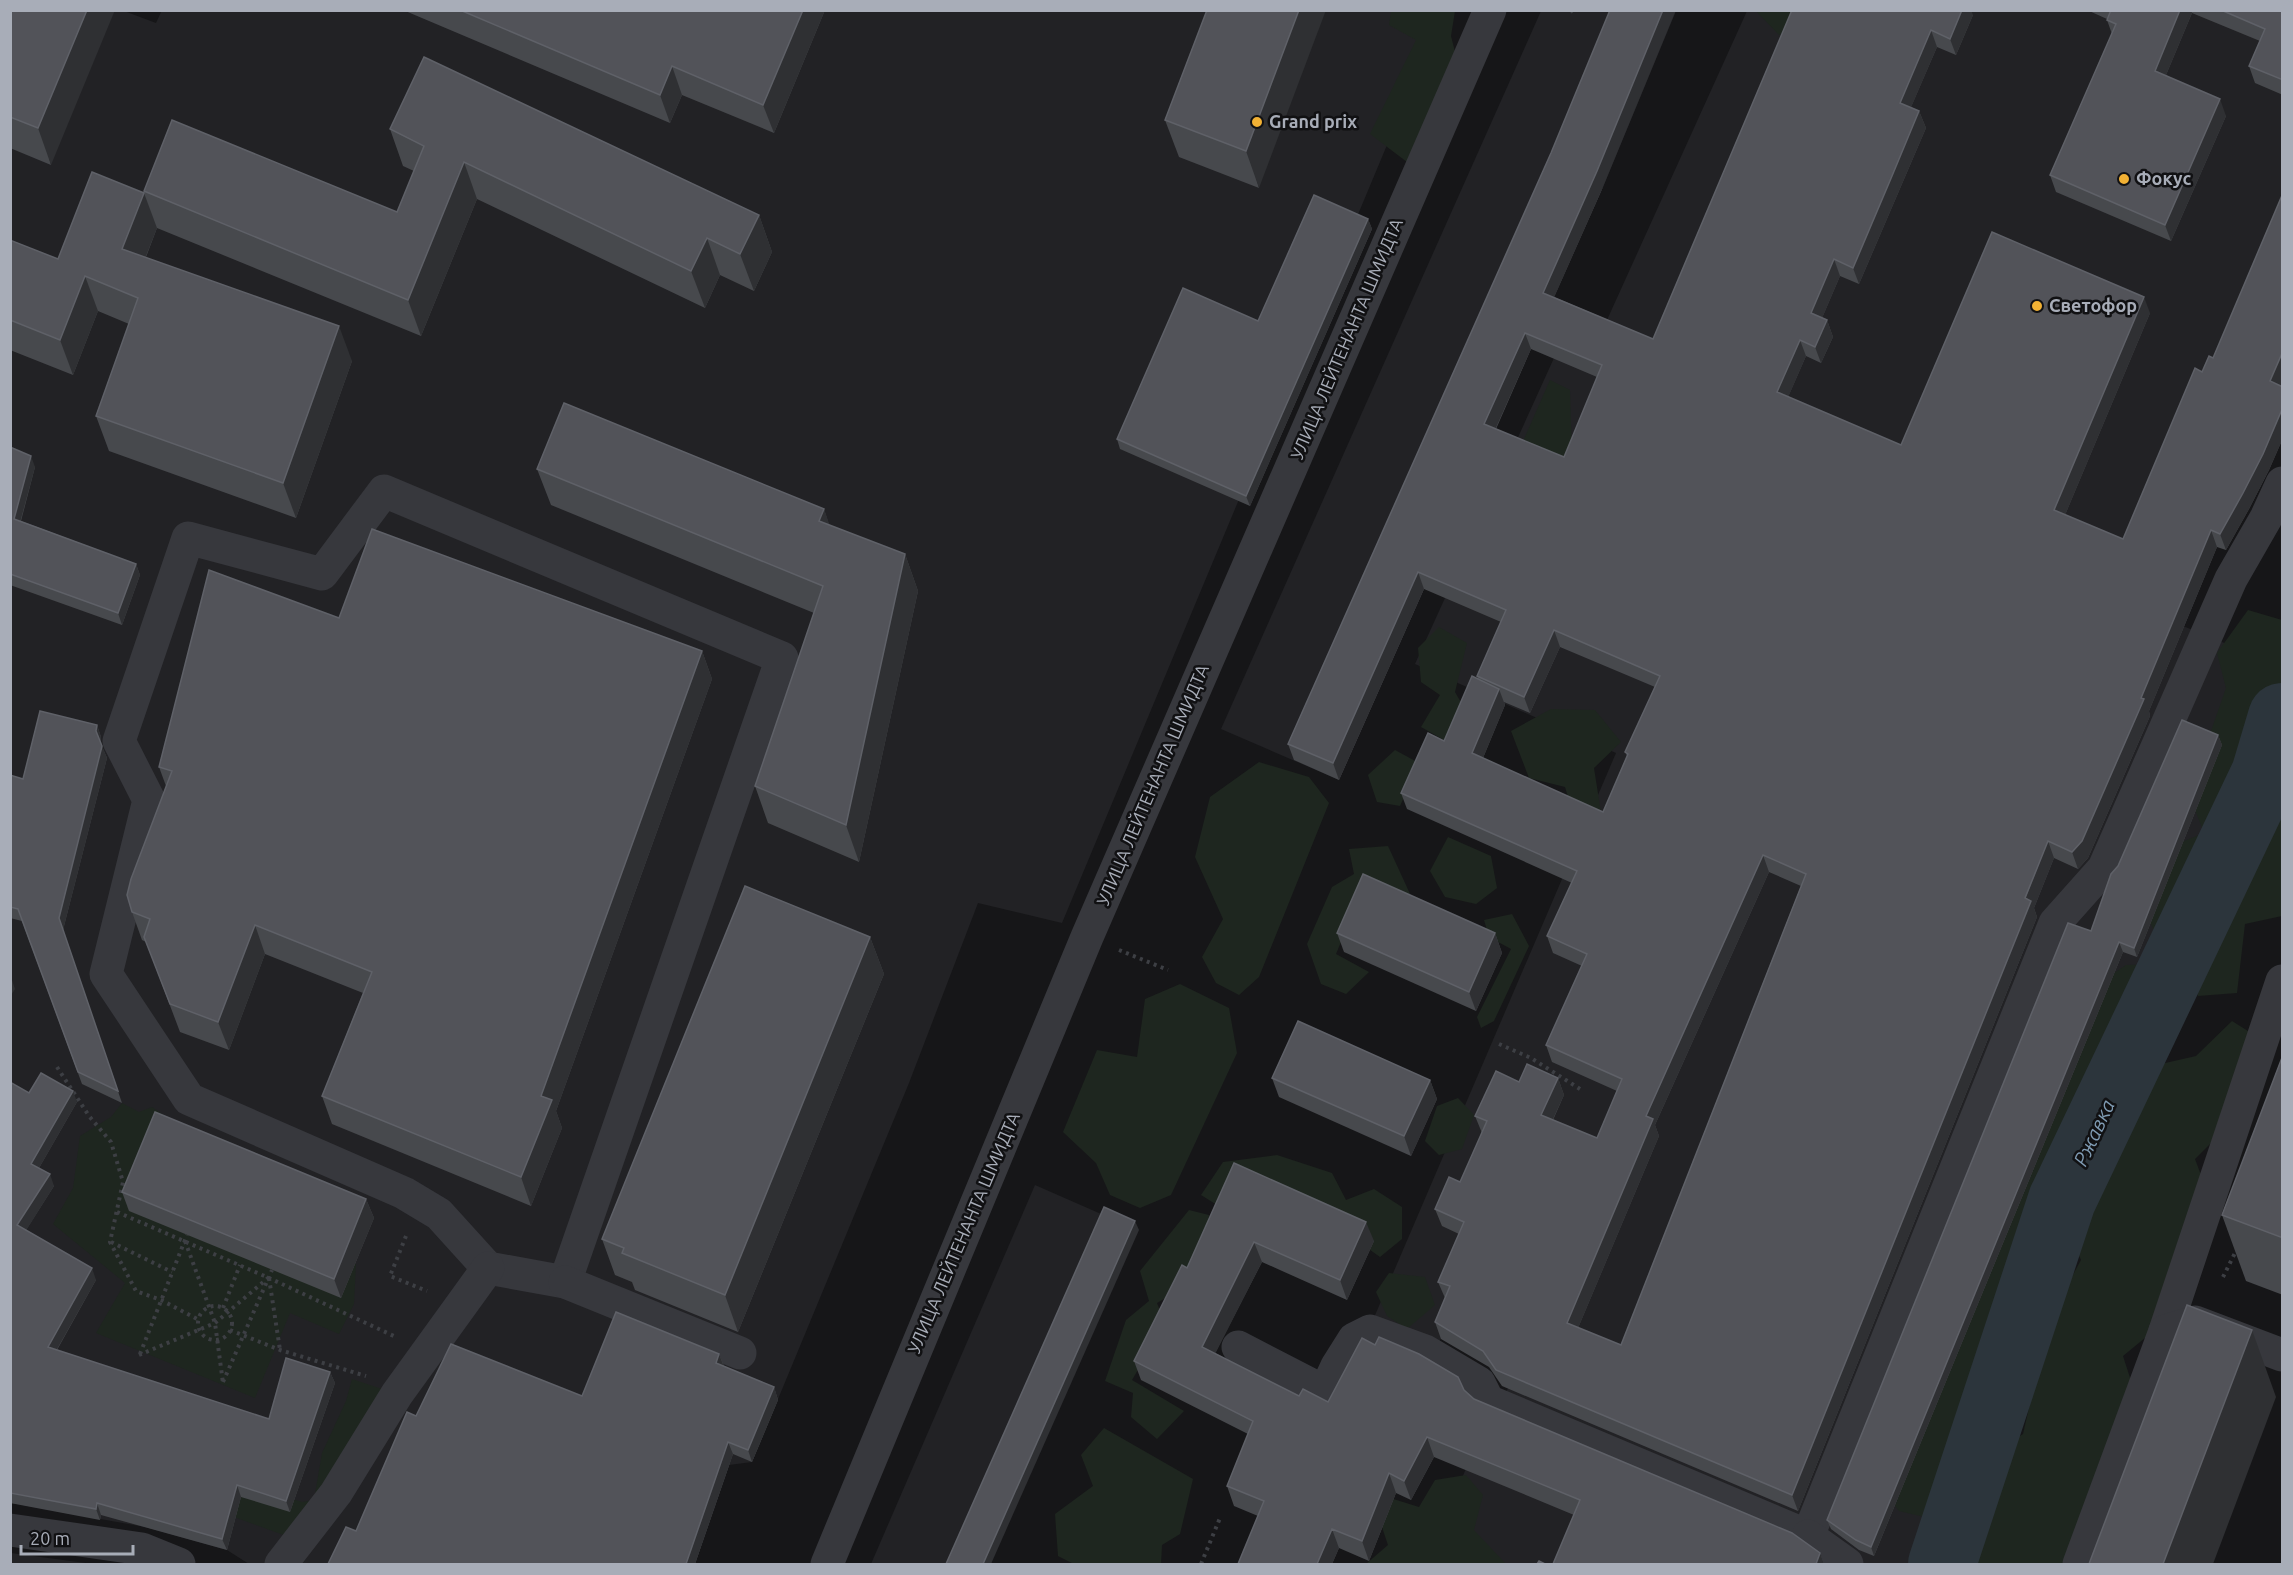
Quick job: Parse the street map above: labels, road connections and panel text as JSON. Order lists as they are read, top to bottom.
{
  "streets": {
    "street": ["УЛИЦА ЛЕЙТЕНАНТА ШМИДТА"]
  },
  "water": ["Ржавка"],
  "places": ["Grand prix", "Фокус", "Светофор"],
  "scale_bar": "20 m"
}
